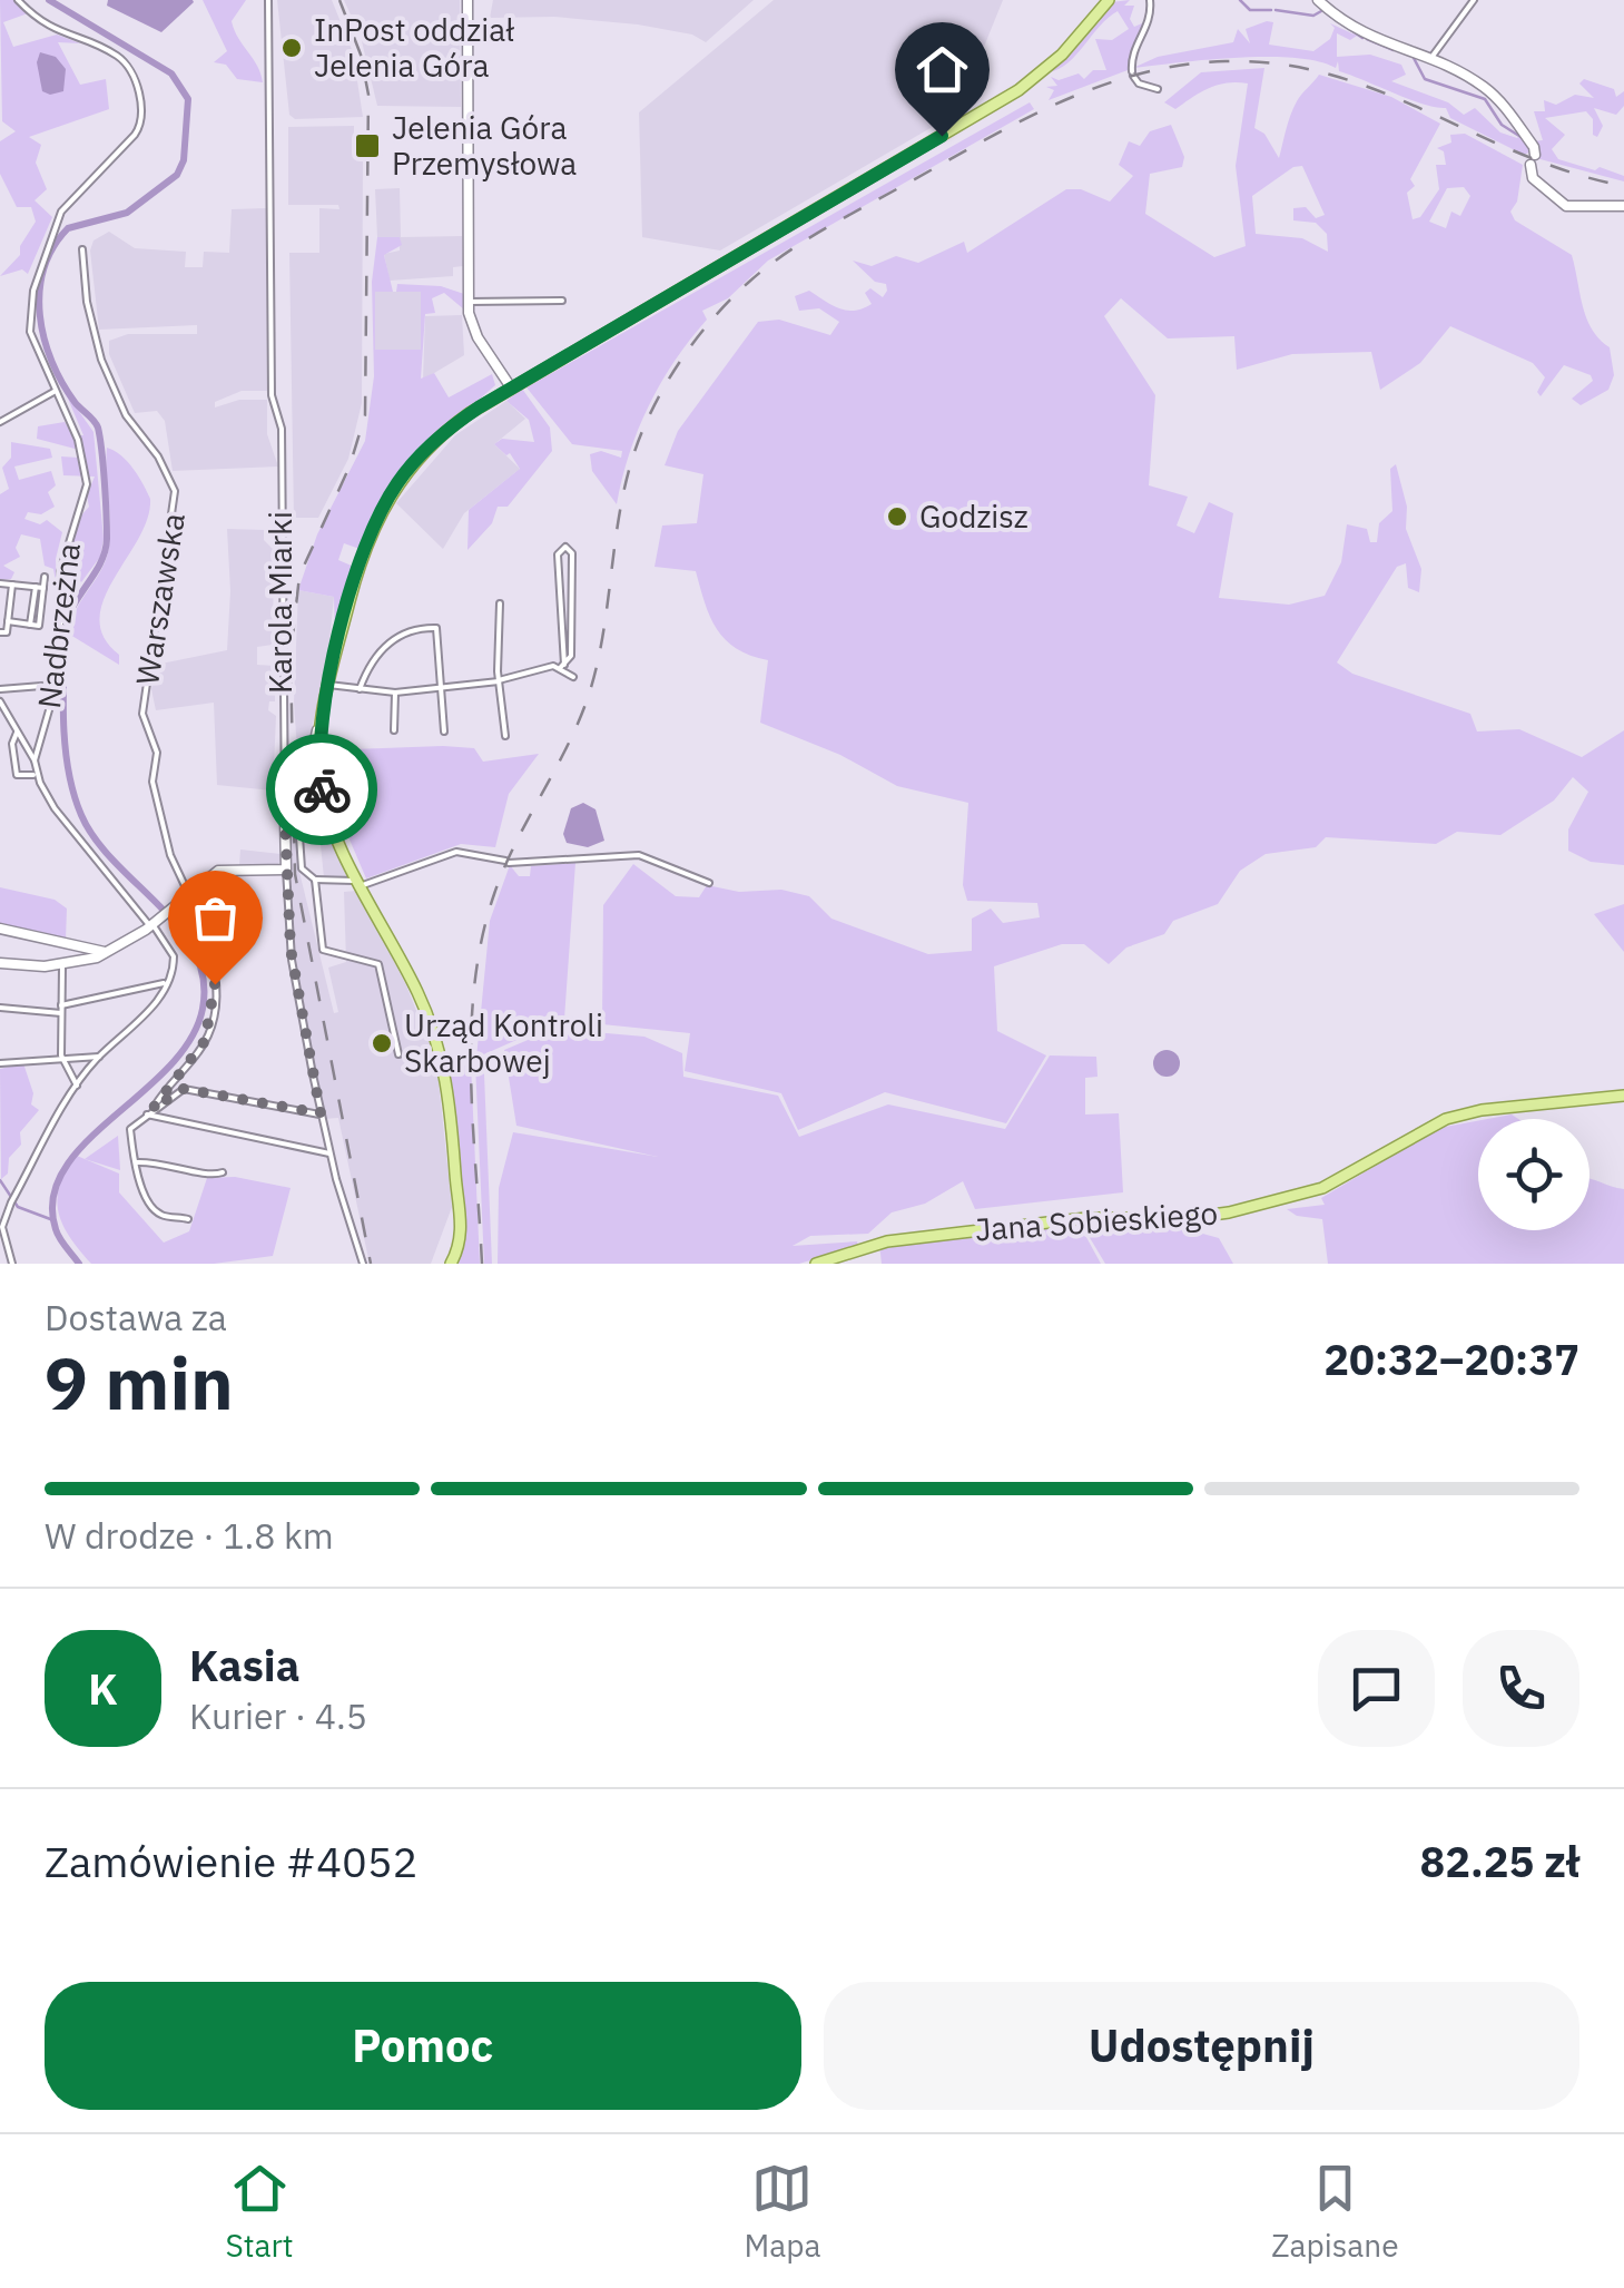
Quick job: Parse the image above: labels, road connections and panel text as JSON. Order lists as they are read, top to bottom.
{
  "streets": {
    "main road": ["Jana Sobieskiego"],
    "street": ["Warszawska", "Karola Miarki", "Nadbrzeżna"]
  },
  "places": {
    "other": ["InPost oddział Jelenia Góra", "Godzisz", "Urząd Kontroli Skarbowej"],
    "transit": ["Jelenia Góra Przemysłowa"]
  },
  "page": {
    "heading": ["9 min", "Dostawa za", "20:32–20:37"],
    "panel": [
      "Kasia",
      "Kurier · 4.5",
      "Zamówienie #4052",
      "82.25 zł"
    ],
    "bar": "W drodze · 1.8 km",
    "round": "K",
    "buttons": ["Pomoc", "Udostępnij"],
    "tabs": ["Start", "Mapa", "Zapisane"]
  }
}
